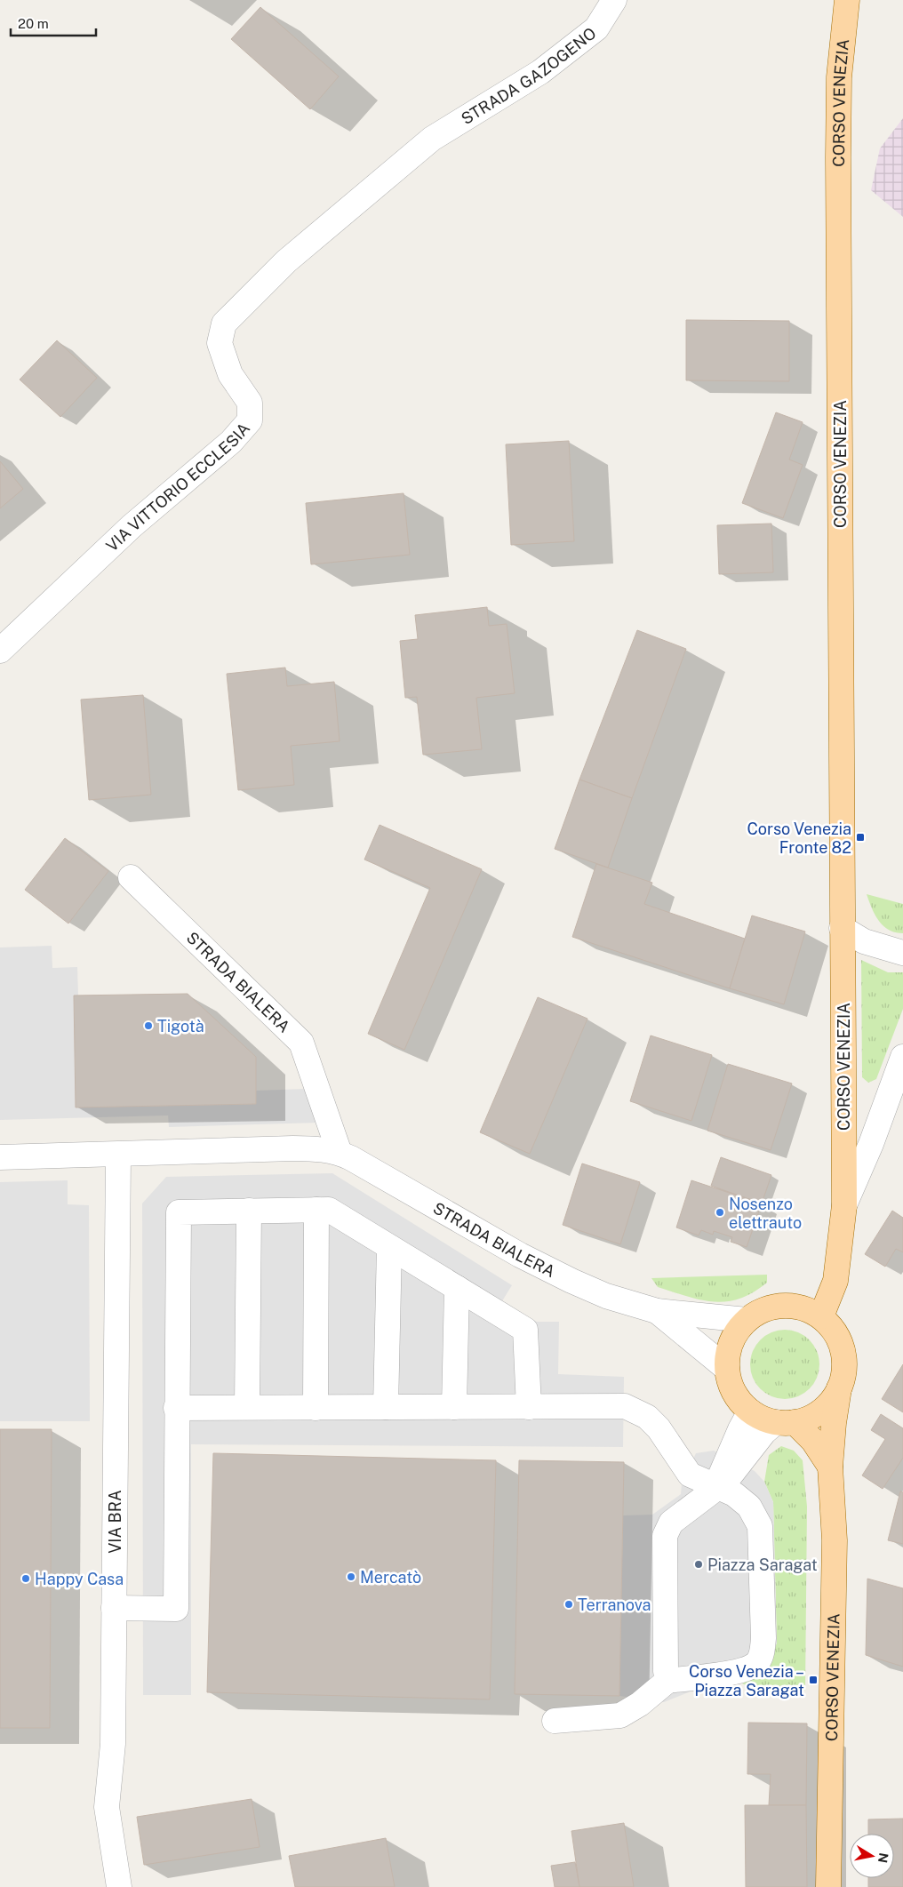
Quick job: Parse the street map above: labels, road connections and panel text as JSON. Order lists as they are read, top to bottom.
{
  "streets": {
    "main road": ["CORSO VENEZIA"],
    "street": [
      "STRADA GAZOGENO",
      "VIA VITTORIO ECCLESIA",
      "STRADA BIALERA",
      "VIA BRA"
    ]
  },
  "crossings": [
    ["STRADA GAZOGENO", "VIA VITTORIO ECCLESIA"],
    ["CORSO VENEZIA", "STRADA BIALERA"],
    ["STRADA BIALERA", "VIA BRA"]
  ],
  "places": {
    "transit": ["Corso Venezia Fronte 82", "Corso Venezia – Piazza Saragat"],
    "other": [
      "Tigotà",
      "Nosenzo elettrauto",
      "Piazza Saragat",
      "Mercatò",
      "Happy Casa",
      "Terranova"
    ]
  },
  "scale_bar": "20 m",
  "north": "right"
}
